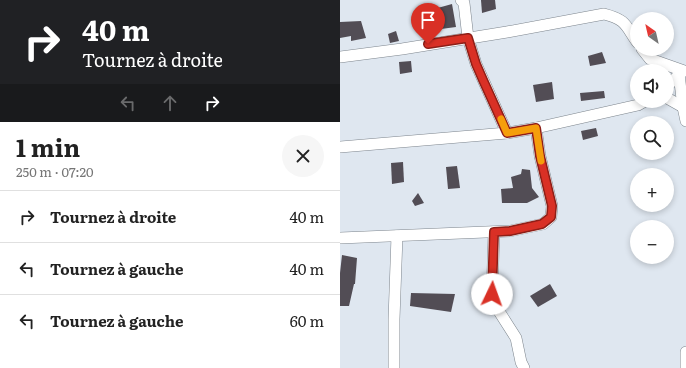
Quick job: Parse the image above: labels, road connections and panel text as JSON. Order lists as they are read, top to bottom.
{
  "north": "top left",
  "page": {
    "turn": ["40 m", "Tournez à droite"],
    "map_buttons": ["+", "−"],
    "heading": ["1 min", "250 m · 07:20"],
    "list": [
      {
        "name": "Tournez à droite",
        "value": "40 m"
      },
      {
        "name": "Tournez à gauche",
        "value": "40 m"
      },
      {
        "name": "Tournez à gauche",
        "value": "60 m"
      }
    ]
  }
}
